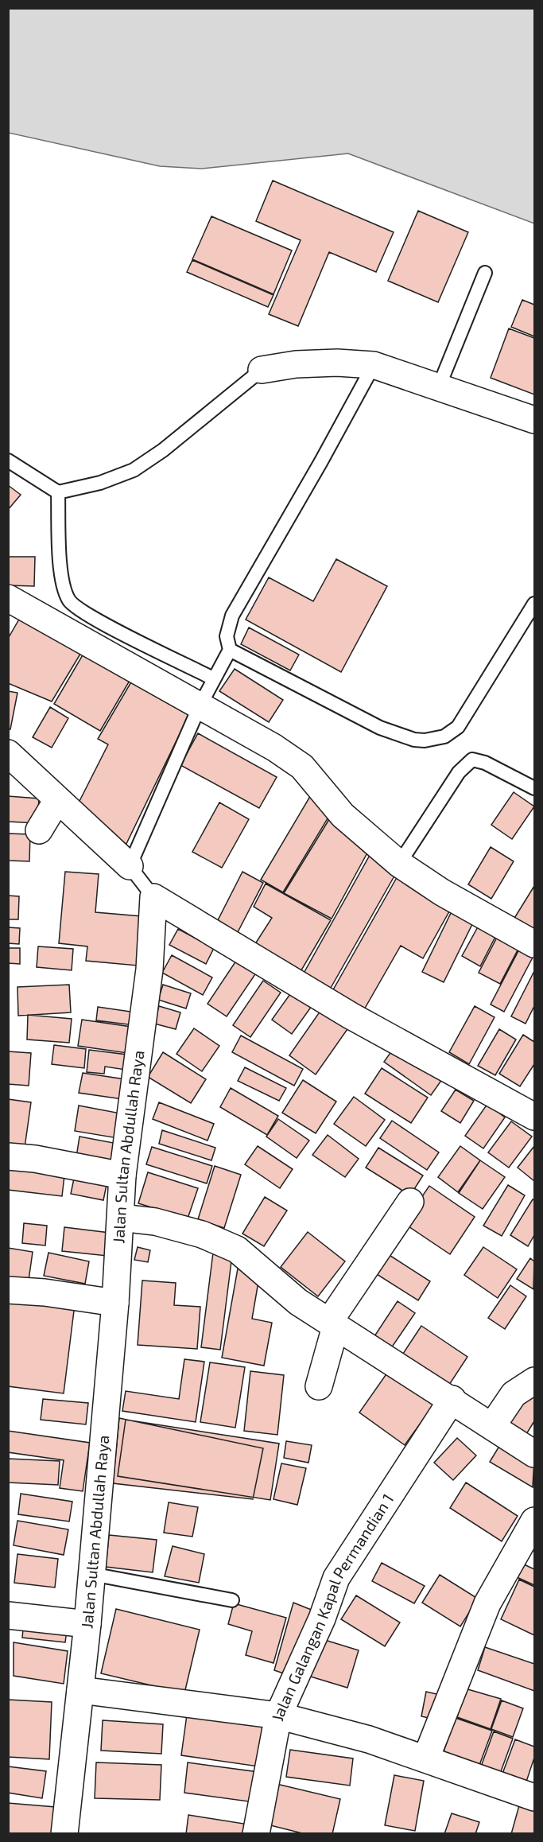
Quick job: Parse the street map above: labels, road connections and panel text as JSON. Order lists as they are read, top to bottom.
{
  "streets": {
    "street": ["Jalan Sultan Abdullah Raya", "Jalan Galangan Kapal Permandian 1"]
  }
}
